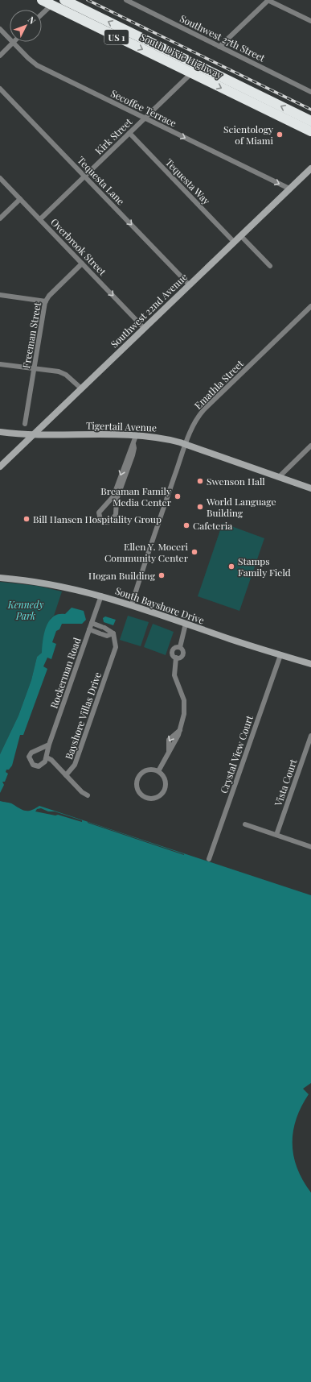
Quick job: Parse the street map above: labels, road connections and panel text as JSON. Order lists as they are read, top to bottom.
{
  "streets": {
    "highway": ["US 1", "South Dixie Highway"],
    "street": [
      "Southwest 27th Street",
      "Secoffee Terrace",
      "Kirk Street",
      "Tequesta Lane",
      "Tequesta Way",
      "Overbrook Street",
      "Southwest 22nd Avenue",
      "Freeman Street",
      "Emathla Street",
      "Tigertail Avenue",
      "South Bayshore Drive",
      "Rockerman Road",
      "Bayshore Villas Drive",
      "Crystal View Court",
      "Vista Court"
    ]
  },
  "crossings": [
    ["South Dixie Highway", "Kirk Street"],
    ["Secoffee Terrace", "Kirk Street"],
    ["Secoffee Terrace", "Southwest 22nd Avenue"],
    ["Kirk Street", "Tequesta Lane"],
    ["Kirk Street", "Tequesta Way"],
    ["Kirk Street", "Overbrook Street"],
    ["Tequesta Lane", "Southwest 22nd Avenue"],
    ["Tequesta Way", "Southwest 22nd Avenue"],
    ["Overbrook Street", "Southwest 22nd Avenue"],
    ["Overbrook Street", "Freeman Street"],
    ["Southwest 22nd Avenue", "Tigertail Avenue"],
    ["Emathla Street", "Tigertail Avenue"],
    ["Emathla Street", "South Bayshore Drive"],
    ["South Bayshore Drive", "Rockerman Road"],
    ["South Bayshore Drive", "Crystal View Court"],
    ["Rockerman Road", "Bayshore Villas Drive"]
  ],
  "one_way": ["Secoffee Terrace", "Tequesta Lane", "Overbrook Street"],
  "parks": ["Kennedy Park"],
  "places": [
    "Scientology of Miami",
    "Swenson Hall",
    "Breaman Family Media Center",
    "World Language Building",
    "Bill Hansen Hospitality Group",
    "Cafeteria",
    "Ellen Y. Moceri Community Center",
    "Stamps Family Field",
    "Hogan Building"
  ],
  "north": "top right"
}
